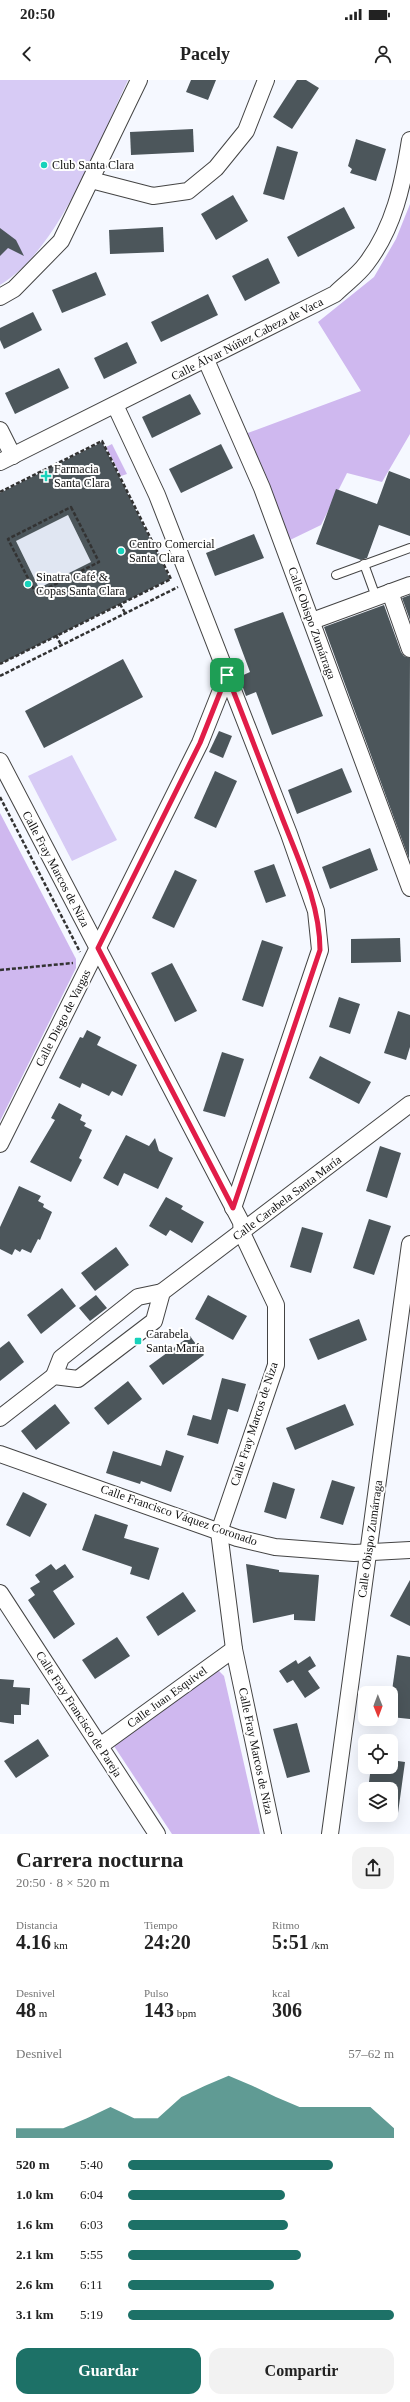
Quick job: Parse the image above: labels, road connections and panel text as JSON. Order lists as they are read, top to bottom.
{
  "streets": {
    "street": [
      "Calle Álvar Núñez Cabeza de Vaca",
      "Calle Obispo Zumárraga",
      "Calle Fray Marcos de Niza",
      "Calle Diego de Vargas",
      "Calle Carabela Santa María",
      "Calle Francisco Váquez Coronado",
      "Calle Juan Esquivel",
      "Calle Fray Francisco de Pareja"
    ]
  },
  "crossings": [
    ["Calle Álvar Núñez Cabeza de Vaca", "Calle Obispo Zumárraga"],
    ["Calle Obispo Zumárraga", "Calle Francisco Váquez Coronado"],
    ["Calle Fray Marcos de Niza", "Calle Diego de Vargas"],
    ["Calle Fray Marcos de Niza", "Calle Carabela Santa María"],
    ["Calle Fray Marcos de Niza", "Calle Francisco Váquez Coronado"],
    ["Calle Fray Marcos de Niza", "Calle Juan Esquivel"],
    ["Calle Juan Esquivel", "Calle Fray Francisco de Pareja"]
  ],
  "places": {
    "other": ["Club Santa Clara", "Centro Comercial Santa Clara", "Sinatra Café & Copas Santa Clara"],
    "health": ["Farmacia Santa Clara"],
    "transit": ["Carabela Santa María"]
  },
  "north": "bottom",
  "page": {
    "status": "20:50",
    "header": "Pacely",
    "heading": ["Carrera nocturna", "20:50 · 8 × 520 m"],
    "stats": [
      ["Distancia", "4.16 km"],
      ["Tiempo", "24:20"],
      ["Ritmo", "5:51 /km"],
      ["Desnivel", "48 m"],
      ["Pulso", "143 bpm"],
      ["kcal", "306"]
    ],
    "chart": ["Desnivel", "57–62 m"],
    "list": [
      {
        "name": "520 m",
        "note": "5:40"
      },
      {
        "name": "1.0 km",
        "note": "6:04"
      },
      {
        "name": "1.6 km",
        "note": "6:03"
      },
      {
        "name": "2.1 km",
        "note": "5:55"
      },
      {
        "name": "2.6 km",
        "note": "6:11"
      },
      {
        "name": "3.1 km",
        "note": "5:19"
      }
    ],
    "buttons": ["Guardar", "Compartir"]
  }
}
